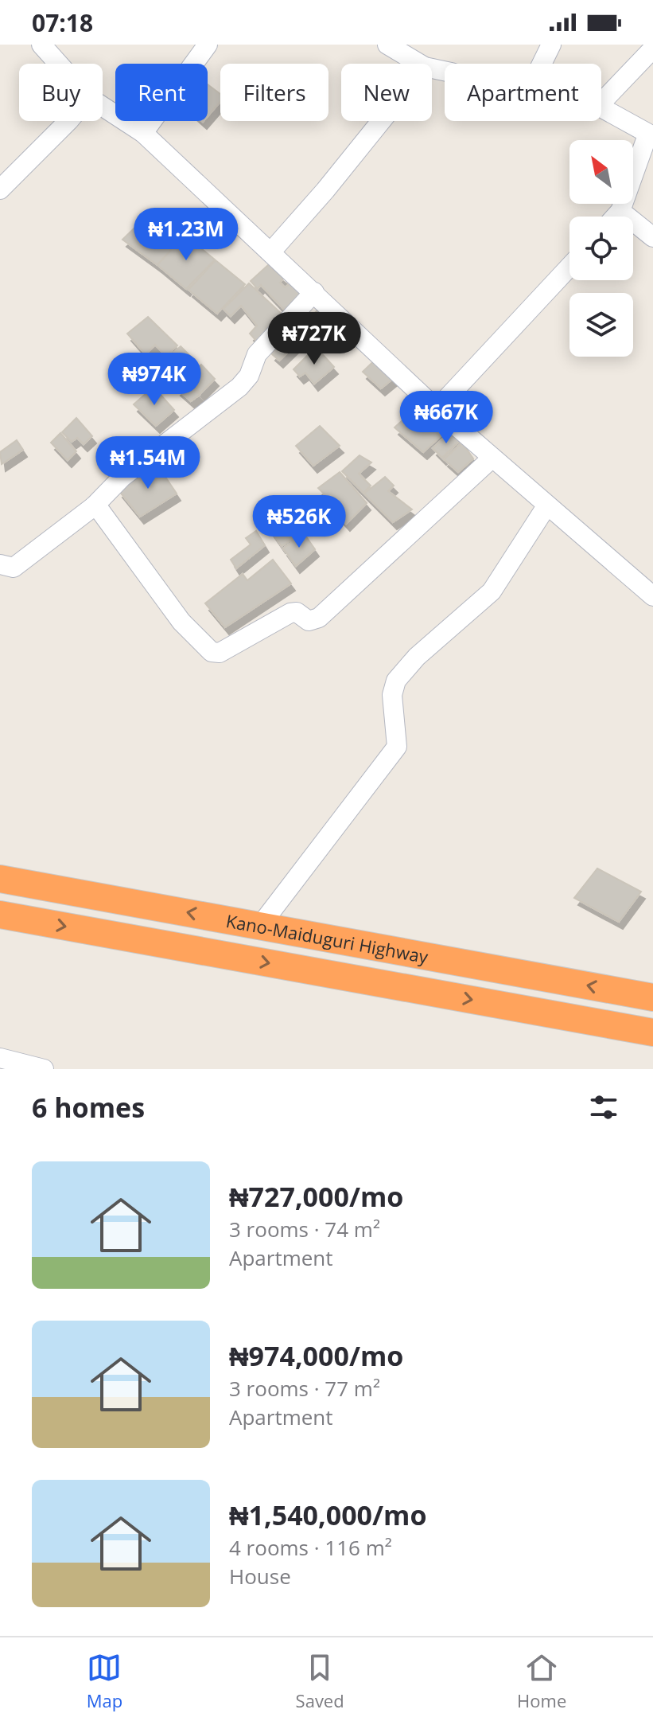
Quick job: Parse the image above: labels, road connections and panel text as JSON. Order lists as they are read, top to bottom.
{
  "streets": {
    "highway": ["Kano-Maiduguri Highway"]
  },
  "north": "top left",
  "page": {
    "status": "07:18",
    "chip": [
      "Buy",
      "Rent",
      "Filters",
      "New",
      "Apartment"
    ],
    "price": [
      "₦1.23M",
      "₦727K",
      "₦974K",
      "₦667K",
      "₦1.54M",
      "₦526K"
    ],
    "heading": "6 homes",
    "list": [
      {
        "name": "₦727,000/mo",
        "note": "3 rooms · 74 m² · Apartment"
      },
      {
        "name": "₦974,000/mo",
        "note": "3 rooms · 77 m² · Apartment"
      },
      {
        "name": "₦1,540,000/mo",
        "note": "4 rooms · 116 m² · House"
      }
    ],
    "tabs": ["Map", "Saved", "Home"]
  }
}
